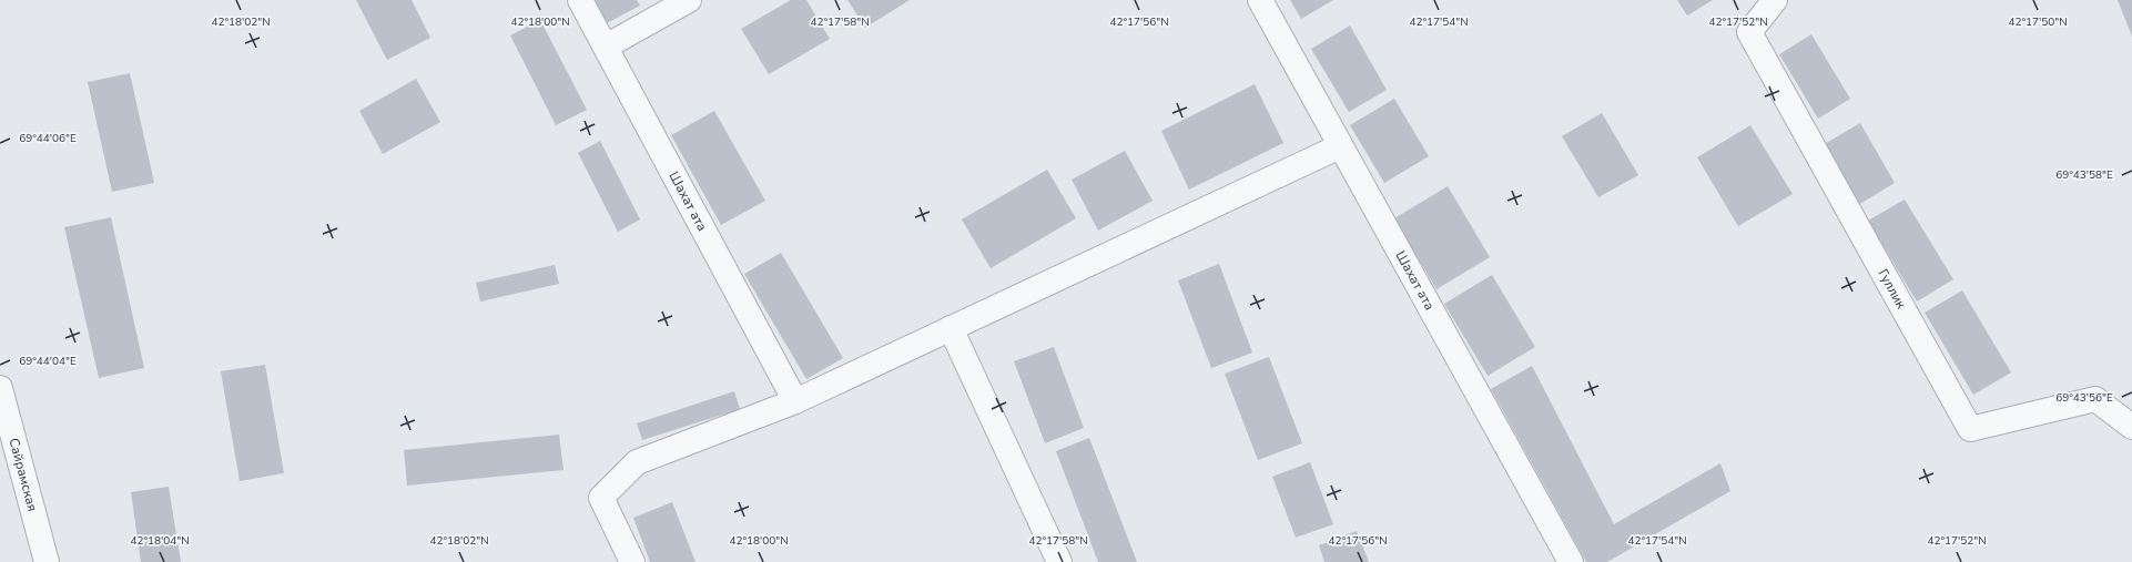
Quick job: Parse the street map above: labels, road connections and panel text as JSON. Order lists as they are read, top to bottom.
{
  "streets": {
    "street": ["Шахат ата", "Гуллик", "Сайрамская"]
  },
  "coordinates": [
    "42°18'02\"N",
    "42°18'00\"N",
    "42°17'58\"N",
    "42°17'56\"N",
    "42°17'54\"N",
    "42°17'52\"N",
    "42°17'50\"N",
    "69°44'06\"E",
    "69°43'58\"E",
    "69°44'04\"E",
    "69°43'56\"E",
    "42°18'04\"N"
  ]
}
